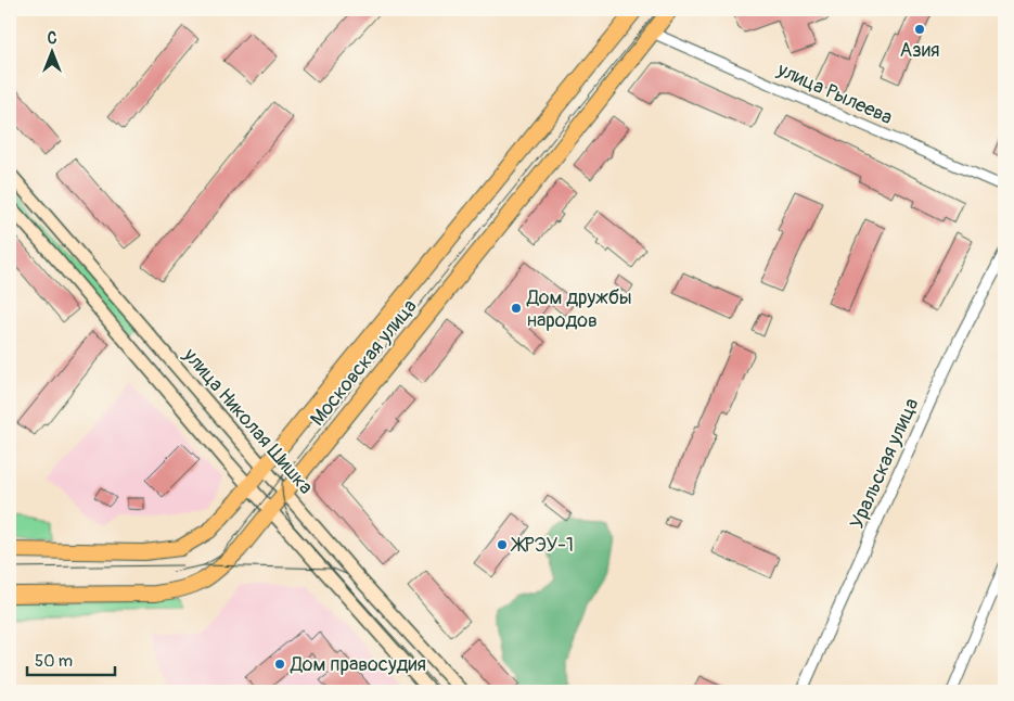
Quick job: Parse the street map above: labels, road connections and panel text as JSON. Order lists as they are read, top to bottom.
{
  "streets": {
    "main road": ["Московская улица", "улица Николая Шишка"],
    "street": ["улица Рылеева", "Уральская улица"]
  },
  "crossings": [
    ["улица Рылеева", "Московская улица"],
    ["Московская улица", "улица Николая Шишка"]
  ],
  "places": [
    "Азия",
    "Дом дружбы народов",
    "ЖРЭУ-1",
    "Дом правосудия"
  ],
  "scale_bar": "50 m",
  "north": "top"
}
